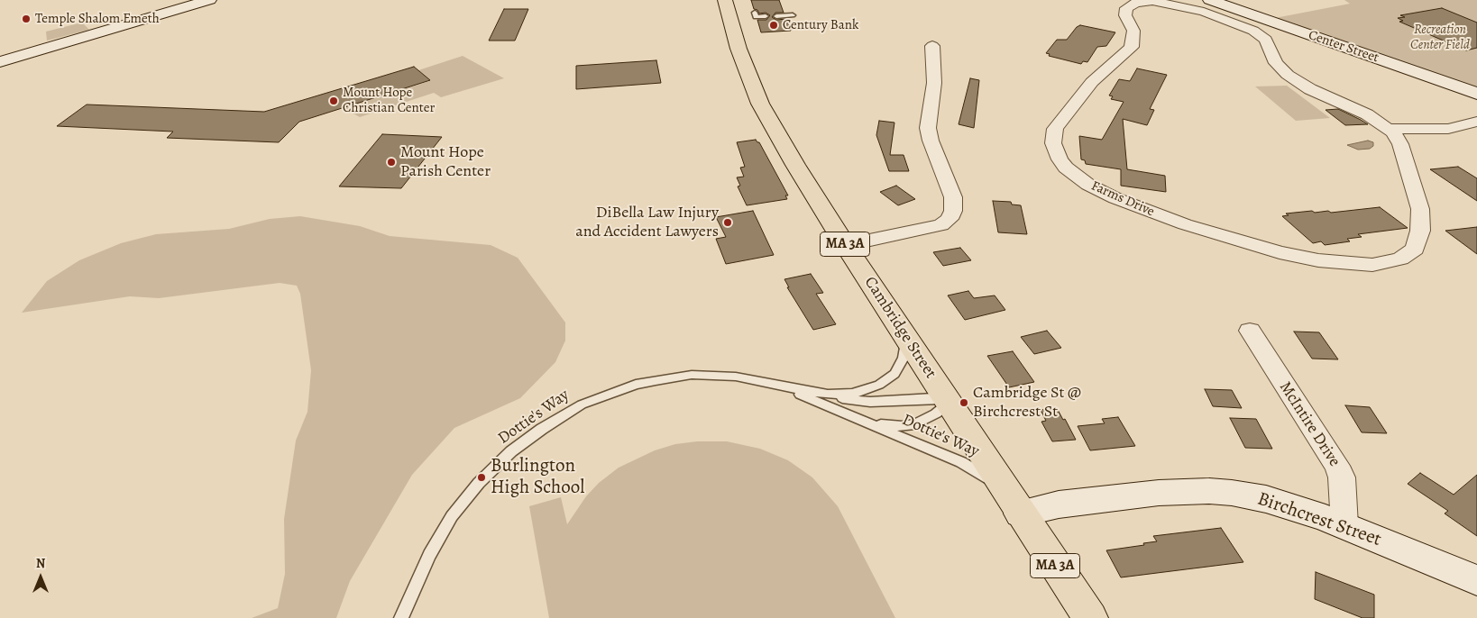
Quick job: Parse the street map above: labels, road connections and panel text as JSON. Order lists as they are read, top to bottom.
{
  "streets": {
    "main road": ["MA 3A", "Cambridge Street"],
    "street": [
      "Center Street",
      "Farms Drive",
      "McIntire Drive",
      "Birchcrest Street"
    ],
    "lane": ["Dottie's Way"]
  },
  "crossings": [
    ["Cambridge Street", "Dottie's Way"],
    ["Cambridge Street", "Birchcrest Street"],
    ["Dottie's Way", "Birchcrest Street"],
    ["McIntire Drive", "Birchcrest Street"]
  ],
  "parks": ["Recreation Center Field"],
  "places": [
    "Temple Shalom Emeth",
    "Century Bank",
    "Mount Hope Christian Center",
    "Mount Hope Parish Center",
    "DiBella Law Injury and Accident Lawyers",
    "Cambridge St @ Birchcrest St",
    "Burlington High School"
  ],
  "north": "top"
}
